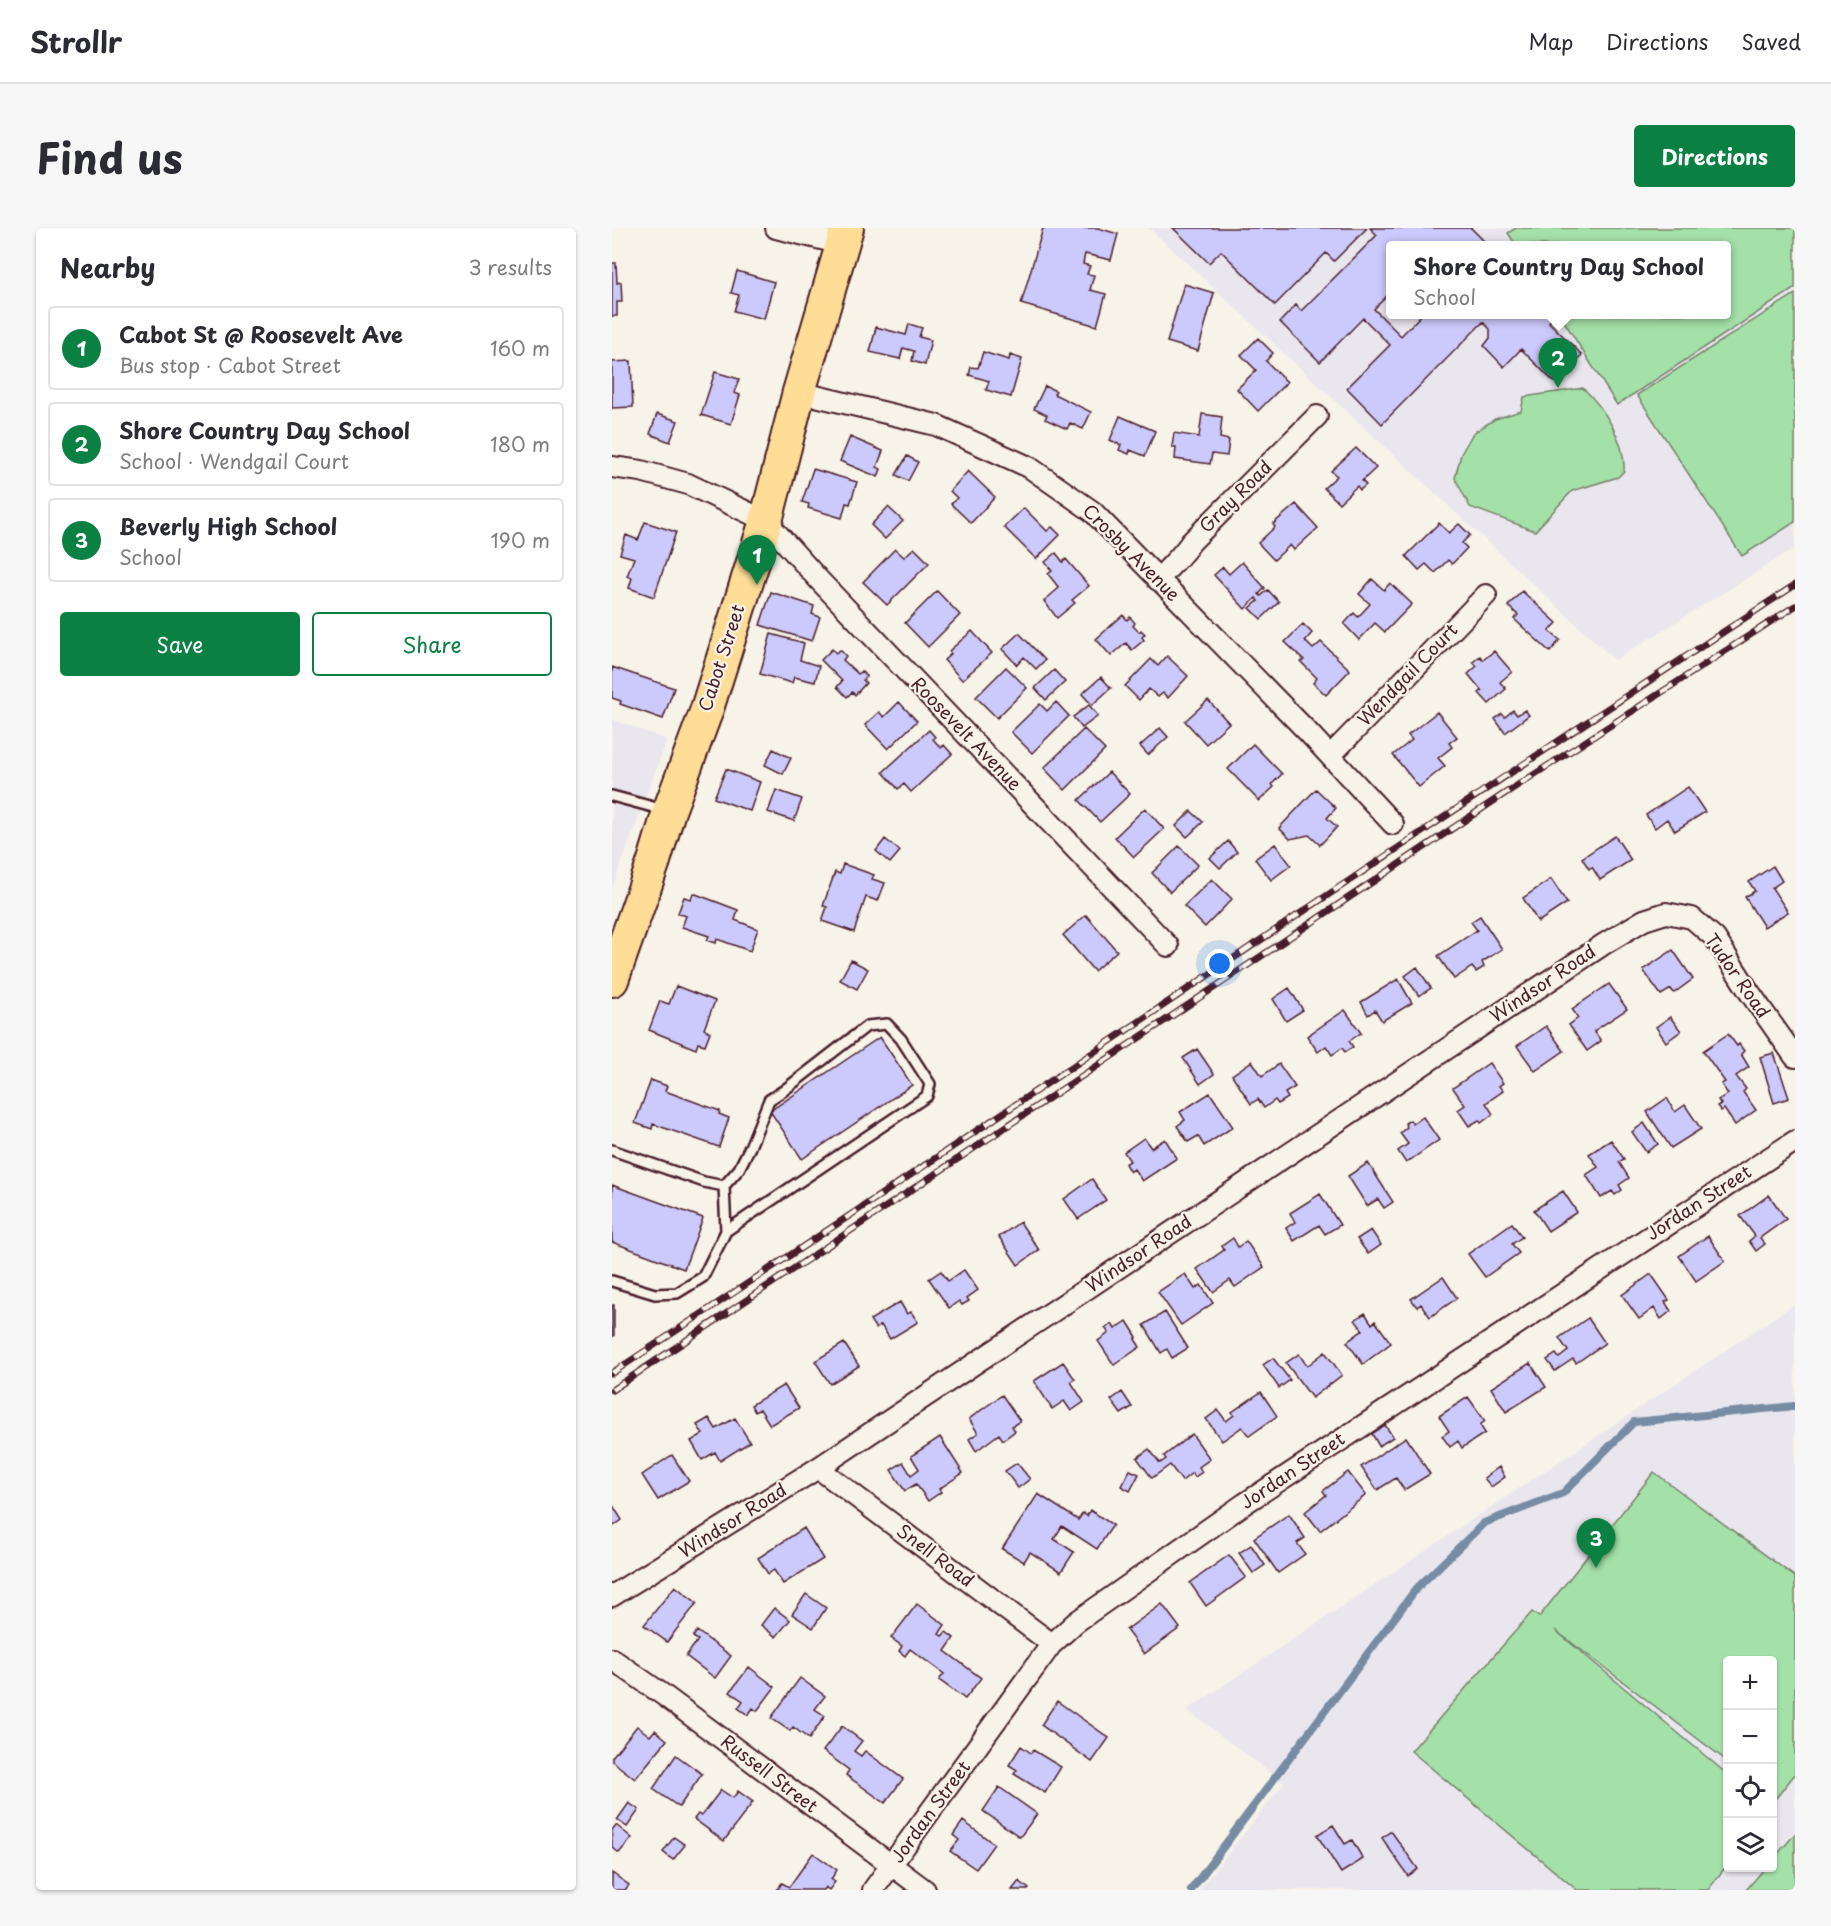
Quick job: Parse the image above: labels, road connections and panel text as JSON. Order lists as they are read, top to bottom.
{
  "streets": {
    "highway": ["Cabot Street"],
    "street": [
      "Gray Road",
      "Crosby Avenue",
      "Wendgail Court",
      "Roosevelt Avenue",
      "Tudor Road",
      "Windsor Road",
      "Jordan Street",
      "Snell Road",
      "Russell Street"
    ]
  },
  "crossings": [
    ["Gray Road", "Crosby Avenue"],
    ["Crosby Avenue", "Cabot Street"],
    ["Crosby Avenue", "Wendgail Court"],
    ["Cabot Street", "Roosevelt Avenue"],
    ["Tudor Road", "Windsor Road"],
    ["Windsor Road", "Snell Road"],
    ["Jordan Street", "Snell Road"],
    ["Jordan Street", "Russell Street"]
  ],
  "page": {
    "header": "Strollr",
    "nav": ["Map", "Directions", "Saved"],
    "title": "Find us",
    "buttons": [
      "Directions",
      ["Save", "Share"]
    ],
    "heading": ["Nearby", "3 results"],
    "popup": ["Shore Country Day School", "School"],
    "list": [
      {
        "mark": "1",
        "name": "Cabot St @ Roosevelt Ave",
        "note": "Bus stop · Cabot Street",
        "value": "160 m"
      },
      {
        "mark": "2",
        "name": "Shore Country Day School",
        "note": "School · Wendgail Court",
        "value": "180 m"
      },
      {
        "mark": "3",
        "name": "Beverly High School",
        "note": "School",
        "value": "190 m"
      }
    ],
    "pins": ["2", "1", "3"],
    "map_buttons": ["+", "−"]
  }
}
